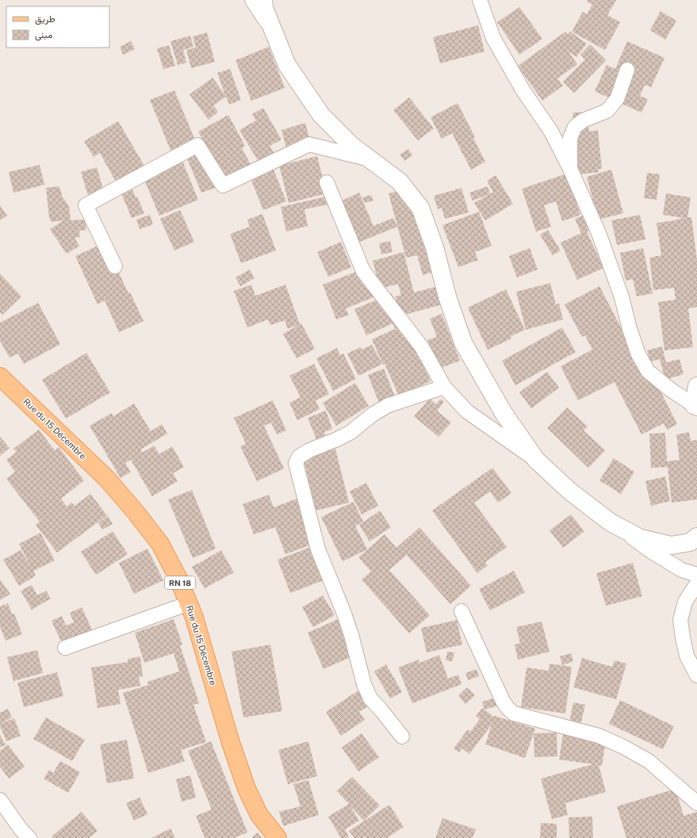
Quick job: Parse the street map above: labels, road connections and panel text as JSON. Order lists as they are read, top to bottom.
{
  "streets": {
    "main road": ["Rue du 15 Décembre", "RN 18"]
  },
  "legend": ["طريق", "مبنى"]
}
